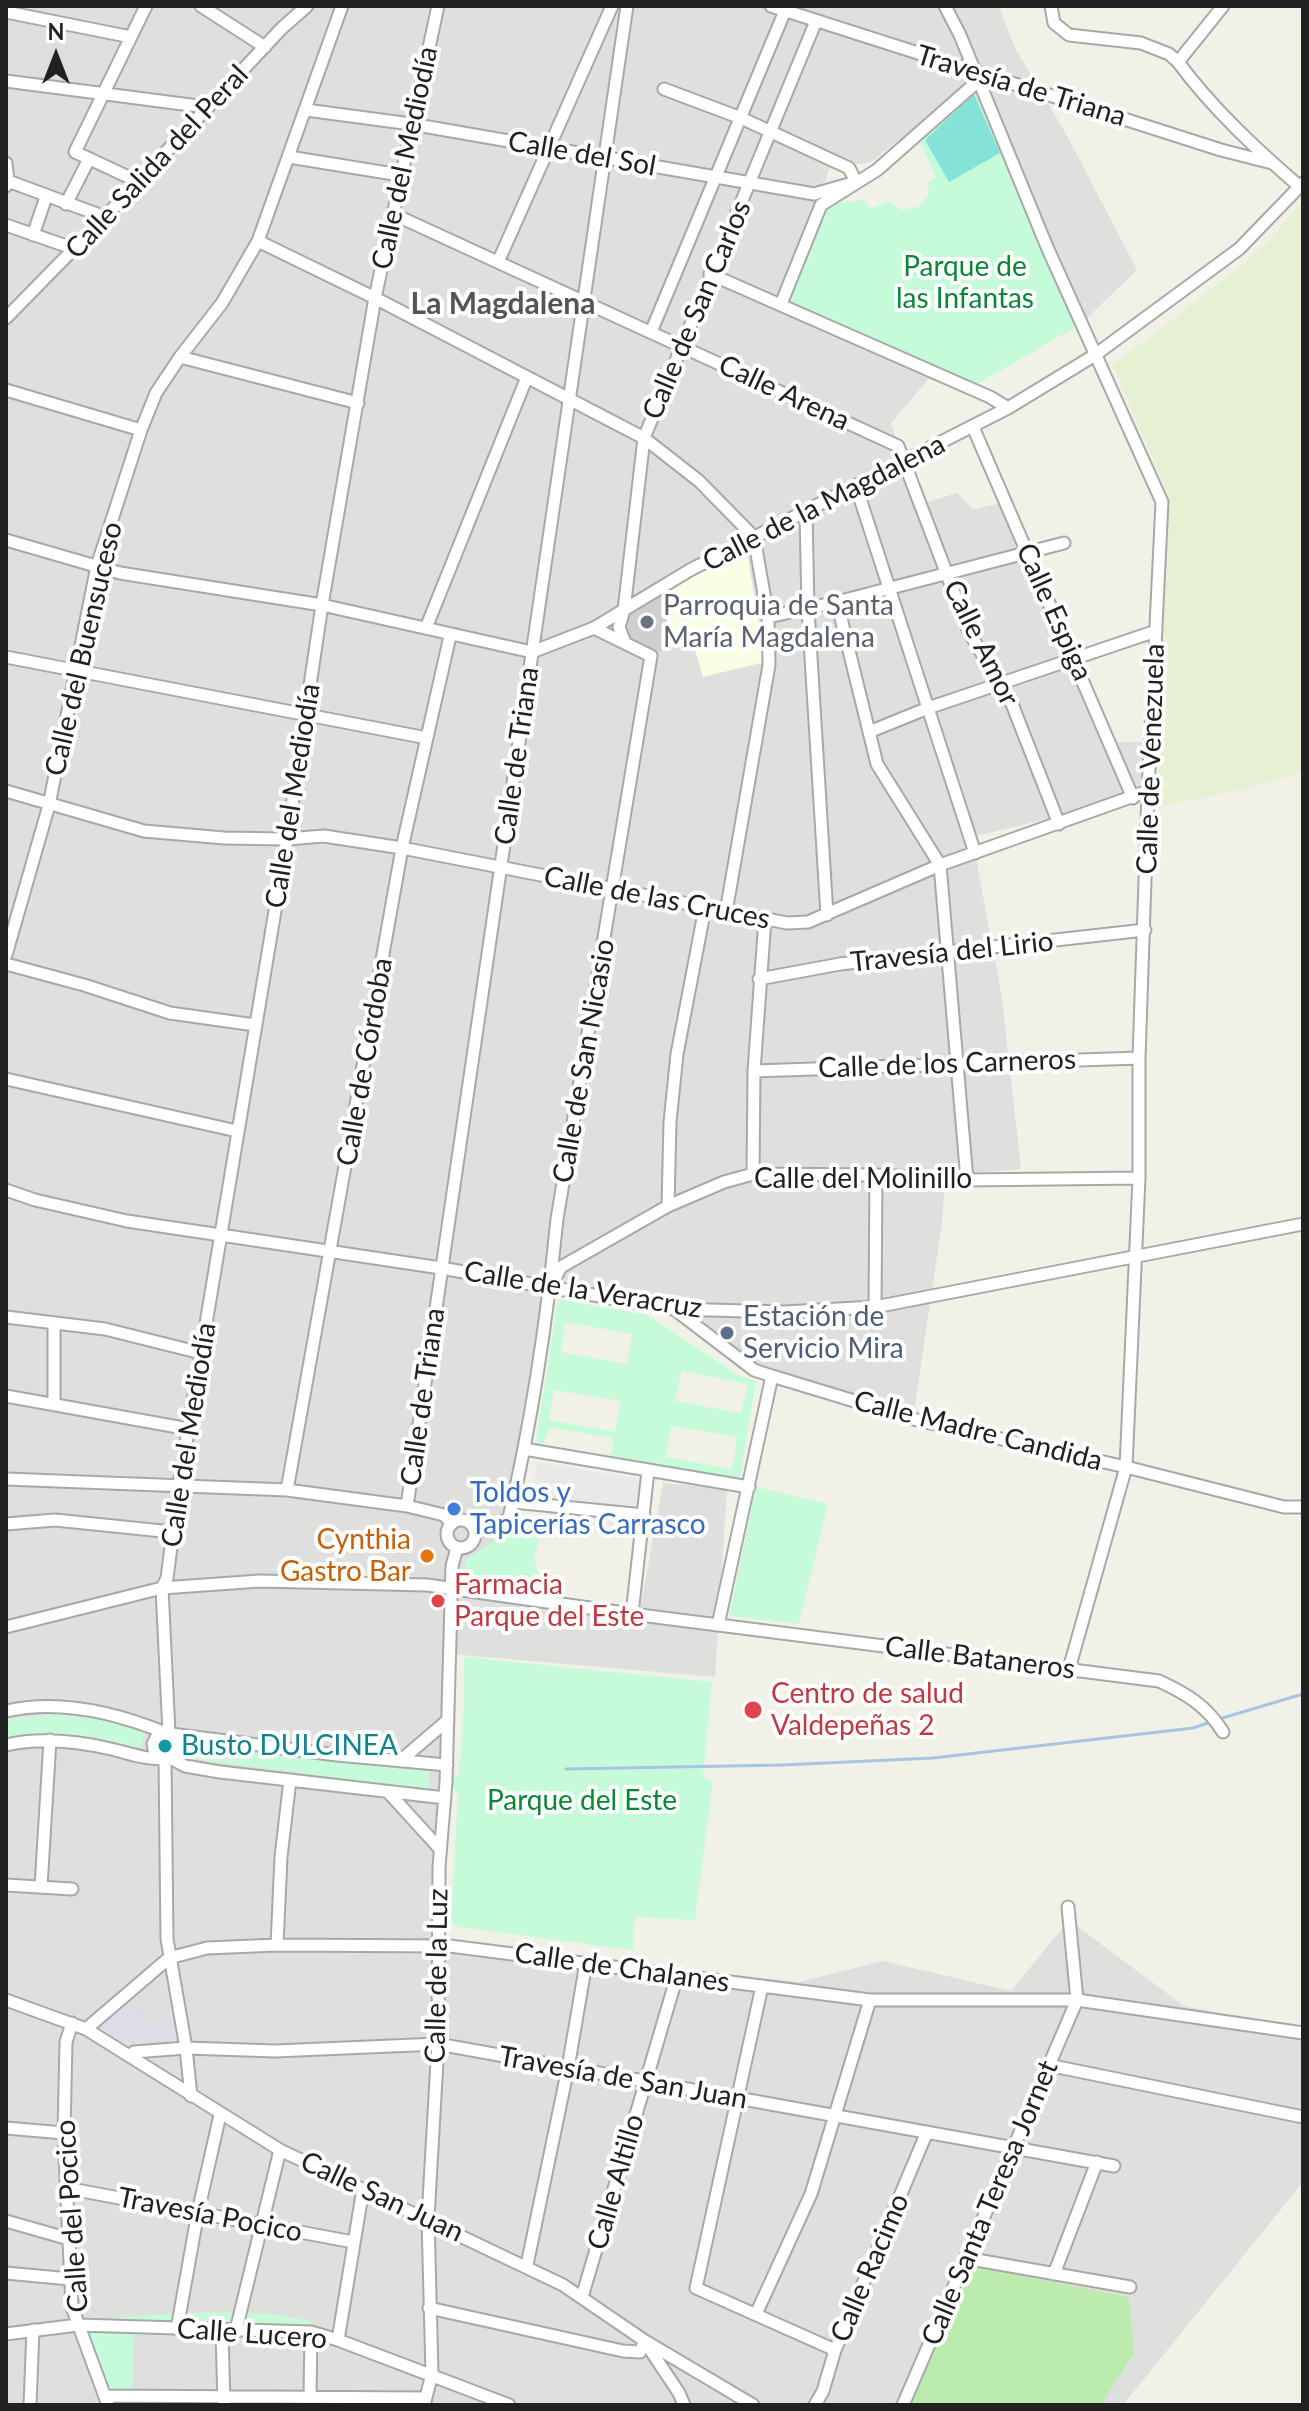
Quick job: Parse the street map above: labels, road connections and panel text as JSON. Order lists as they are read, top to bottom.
{
  "streets": {
    "street": [
      "Travesía de Triana",
      "Calle del Sol",
      "Calle del Mediodía",
      "Calle Salida del Peral",
      "Calle de San Carlos",
      "Calle Arena",
      "Calle de la Magdalena",
      "Calle Espiga",
      "Calle Amor",
      "Calle del Buensuceso",
      "Calle de Triana",
      "Calle de Venezuela",
      "Calle de las Cruces",
      "Travesía del Lirio",
      "Calle de San Nicasio",
      "Calle de Córdoba",
      "Calle de los Carneros",
      "Calle del Molinillo",
      "Calle de la Veracruz",
      "Calle Madre Candida",
      "Calle Bataneros",
      "Calle de Chalanes",
      "Calle de la Luz",
      "Travesía de San Juan",
      "Calle Altillo",
      "Calle San Juan",
      "Calle Santa Teresa Jornet",
      "Travesía Pocico",
      "Calle del Pocico",
      "Calle Racimo",
      "Calle Lucero"
    ]
  },
  "crossings": [
    ["Travesía de Triana", "Calle de San Carlos"],
    ["Travesía de Triana", "Calle de Venezuela"],
    ["Calle del Sol", "Calle del Mediodía"],
    ["Calle del Sol", "Calle de San Carlos"],
    ["Calle del Sol", "Calle del Buensuceso"],
    ["Calle del Sol", "Calle de Triana"],
    ["Calle del Mediodía", "Calle Arena"],
    ["Calle del Mediodía", "Calle de la Magdalena"],
    ["Calle del Mediodía", "Calle de las Cruces"],
    ["Calle del Mediodía", "Calle de la Veracruz"],
    ["Calle del Mediodía", "Calle Bataneros"],
    ["Calle de San Carlos", "Calle Arena"],
    ["Calle de San Carlos", "Calle de la Magdalena"],
    ["Calle de San Carlos", "Calle de San Nicasio"],
    ["Calle Arena", "Calle de la Magdalena"],
    ["Calle Arena", "Calle Amor"],
    ["Calle Arena", "Calle de Triana"],
    ["Calle de la Magdalena", "Calle Espiga"],
    ["Calle de la Magdalena", "Calle Amor"],
    ["Calle de la Magdalena", "Calle del Buensuceso"],
    ["Calle de la Magdalena", "Calle de Triana"],
    ["Calle de la Magdalena", "Calle de Venezuela"],
    ["Calle de la Magdalena", "Calle de Córdoba"],
    ["Calle Espiga", "Calle de las Cruces"],
    ["Calle Amor", "Calle de las Cruces"],
    ["Calle del Buensuceso", "Calle de las Cruces"],
    ["Calle de Triana", "Calle de las Cruces"],
    ["Calle de Triana", "Calle de la Veracruz"],
    ["Calle de Venezuela", "Calle de las Cruces"],
    ["Calle de Venezuela", "Travesía del Lirio"],
    ["Calle de Venezuela", "Calle de los Carneros"],
    ["Calle de Venezuela", "Calle del Molinillo"],
    ["Calle de Venezuela", "Calle de la Veracruz"],
    ["Calle de Venezuela", "Calle Madre Candida"],
    ["Calle de Venezuela", "Calle Bataneros"],
    ["Calle de las Cruces", "Calle de San Nicasio"],
    ["Calle de las Cruces", "Calle de Córdoba"],
    ["Calle de San Nicasio", "Calle del Molinillo"],
    ["Calle de Córdoba", "Calle de la Veracruz"],
    ["Calle de la Veracruz", "Calle Madre Candida"],
    ["Calle Bataneros", "Calle de la Luz"],
    ["Calle de Chalanes", "Calle de la Luz"],
    ["Calle de Chalanes", "Calle Altillo"],
    ["Calle de Chalanes", "Calle Santa Teresa Jornet"],
    ["Calle de la Luz", "Travesía de San Juan"],
    ["Calle de la Luz", "Calle San Juan"],
    ["Calle de la Luz", "Calle Lucero"],
    ["Travesía de San Juan", "Calle Altillo"],
    ["Travesía de San Juan", "Calle San Juan"],
    ["Travesía de San Juan", "Calle Santa Teresa Jornet"],
    ["Travesía de San Juan", "Calle Racimo"],
    ["Calle Altillo", "Calle San Juan"],
    ["Calle San Juan", "Calle del Pocico"],
    ["Travesía Pocico", "Calle del Pocico"],
    ["Calle del Pocico", "Calle Lucero"]
  ],
  "districts": ["La Magdalena"],
  "parks": ["Parque de las Infantas", "Parque del Este"],
  "places": [
    "Parroquia de Santa María Magdalena",
    "Estación de Servicio Mira",
    "Toldos y Tapicerías Carrasco",
    "Cynthia Gastro Bar",
    "Farmacia Parque del Este",
    "Centro de salud Valdepeñas 2",
    "Busto DULCINEA"
  ],
  "north": "top"
}
